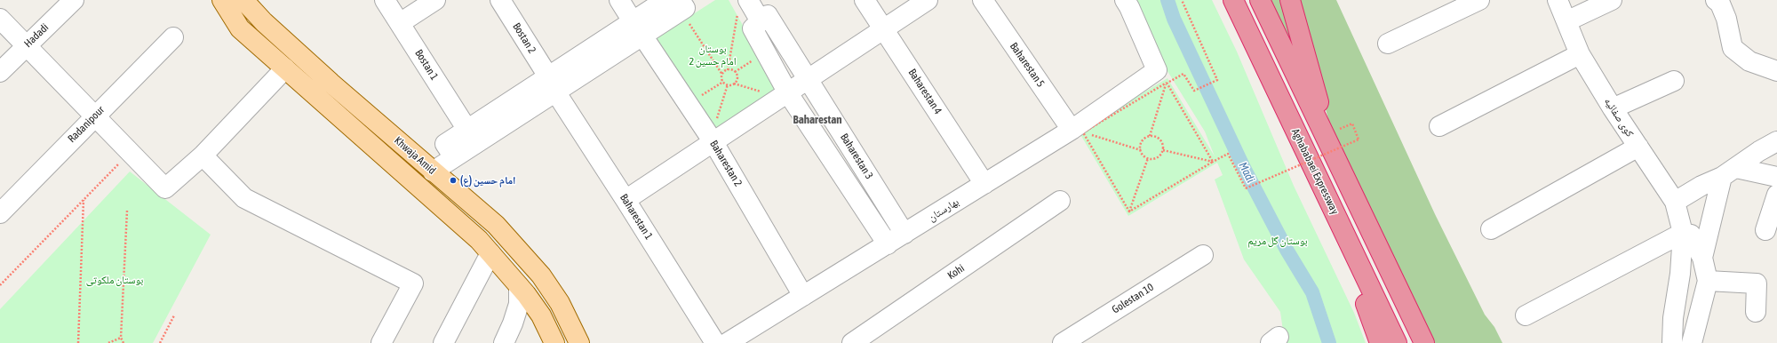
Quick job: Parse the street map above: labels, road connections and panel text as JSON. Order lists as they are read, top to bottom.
{
  "streets": {
    "highway": ["Aghababaei Expressway"],
    "main road": ["Khwaja Amid"],
    "street": [
      "Hadadi",
      "Bostan 2",
      "Bostan 1",
      "Baharestan 5",
      "Baharestan 4",
      "کوی صفائیه",
      "Radanipour",
      "Baharestan 3",
      "Baharestan 2",
      "بهارستان",
      "Baharestan 1",
      "Kohi",
      "Golestan 10"
    ]
  },
  "crossings": [
    ["Bostan 2", "Baharestan 1"],
    ["Baharestan 5", "بهارستان"],
    ["Baharestan 4", "بهارستان"],
    ["Baharestan 3", "بهارستان"],
    ["Baharestan 2", "بهارستان"]
  ],
  "districts": ["Baharestan"],
  "water": ["Madi"],
  "parks": ["بوستان امام حسین 2", "بوستان گل مریم", "بوستان ملکوتی"],
  "places": ["امام حسین (ع)"]
}
